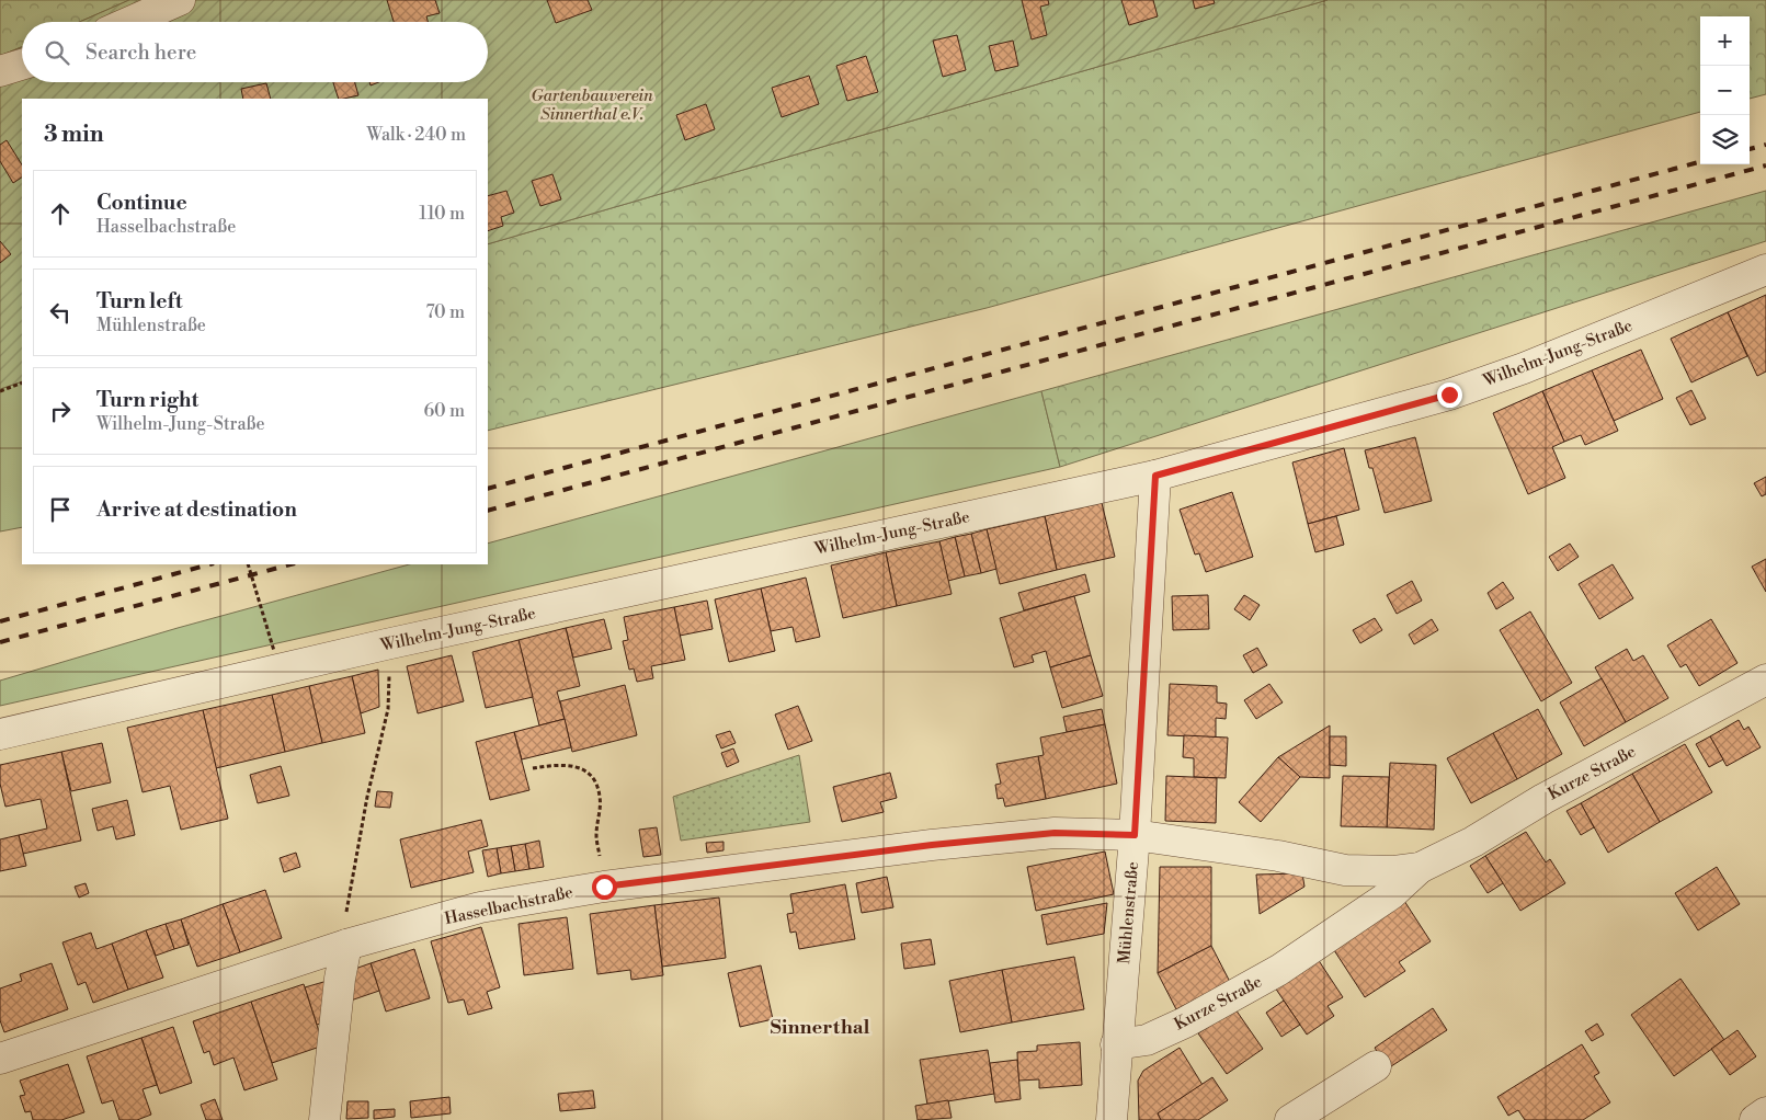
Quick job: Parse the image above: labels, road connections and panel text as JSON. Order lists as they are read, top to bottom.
{
  "streets": {
    "street": [
      "Wilhelm-Jung-Straße",
      "Kurze Straße",
      "Hasselbachstraße",
      "Mühlenstraße"
    ]
  },
  "crossings": [
    ["Wilhelm-Jung-Straße", "Mühlenstraße"],
    ["Kurze Straße", "Hasselbachstraße"],
    ["Kurze Straße", "Mühlenstraße"],
    ["Hasselbachstraße", "Mühlenstraße"]
  ],
  "districts": ["Sinnerthal"],
  "parks": ["Gartenbauverein Sinnerthal e.V."],
  "page": {
    "map_buttons": ["+", "−"],
    "search": "Search here",
    "heading": ["3 min", "Walk · 240 m"],
    "list": [
      ["Continue", "Hasselbachstraße", "110 m"],
      ["Turn left", "Mühlenstraße", "70 m"],
      ["Turn right", "Wilhelm-Jung-Straße", "60 m"],
      "Arrive at destination"
    ]
  }
}
